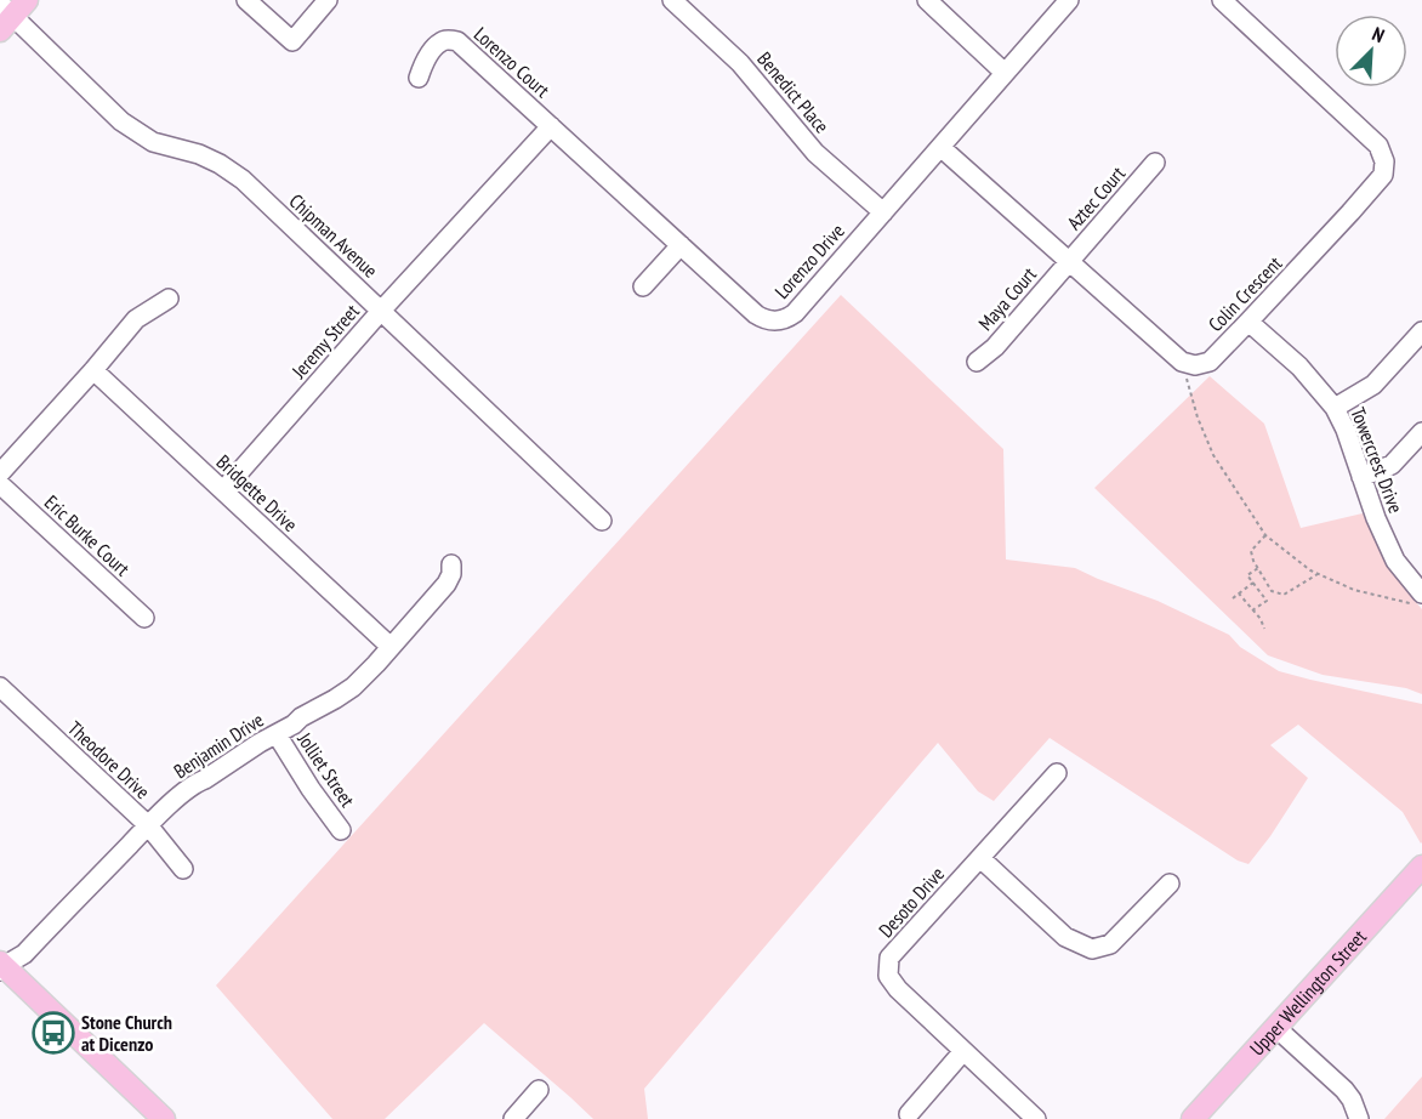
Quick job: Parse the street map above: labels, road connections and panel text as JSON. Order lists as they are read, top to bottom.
{
  "streets": {
    "main road": ["Upper Wellington Street"],
    "street": [
      "Lorenzo Court",
      "Benedict Place",
      "Aztec Court",
      "Chipman Avenue",
      "Lorenzo Drive",
      "Colin Crescent",
      "Maya Court",
      "Jeremy Street",
      "Towercrest Drive",
      "Bridgette Drive",
      "Eric Burke Court",
      "Benjamin Drive",
      "Theodore Drive",
      "Jolliet Street",
      "Desoto Drive"
    ]
  },
  "crossings": [
    ["Lorenzo Court", "Lorenzo Drive"],
    ["Lorenzo Court", "Jeremy Street"],
    ["Benedict Place", "Lorenzo Drive"],
    ["Aztec Court", "Maya Court"],
    ["Chipman Avenue", "Jeremy Street"],
    ["Lorenzo Drive", "Jeremy Street"],
    ["Colin Crescent", "Towercrest Drive"],
    ["Jeremy Street", "Bridgette Drive"],
    ["Bridgette Drive", "Benjamin Drive"],
    ["Benjamin Drive", "Theodore Drive"],
    ["Benjamin Drive", "Jolliet Street"]
  ],
  "places": {
    "bus stop": ["Stone Church at Dicenzo"]
  },
  "north": "top right"
}
